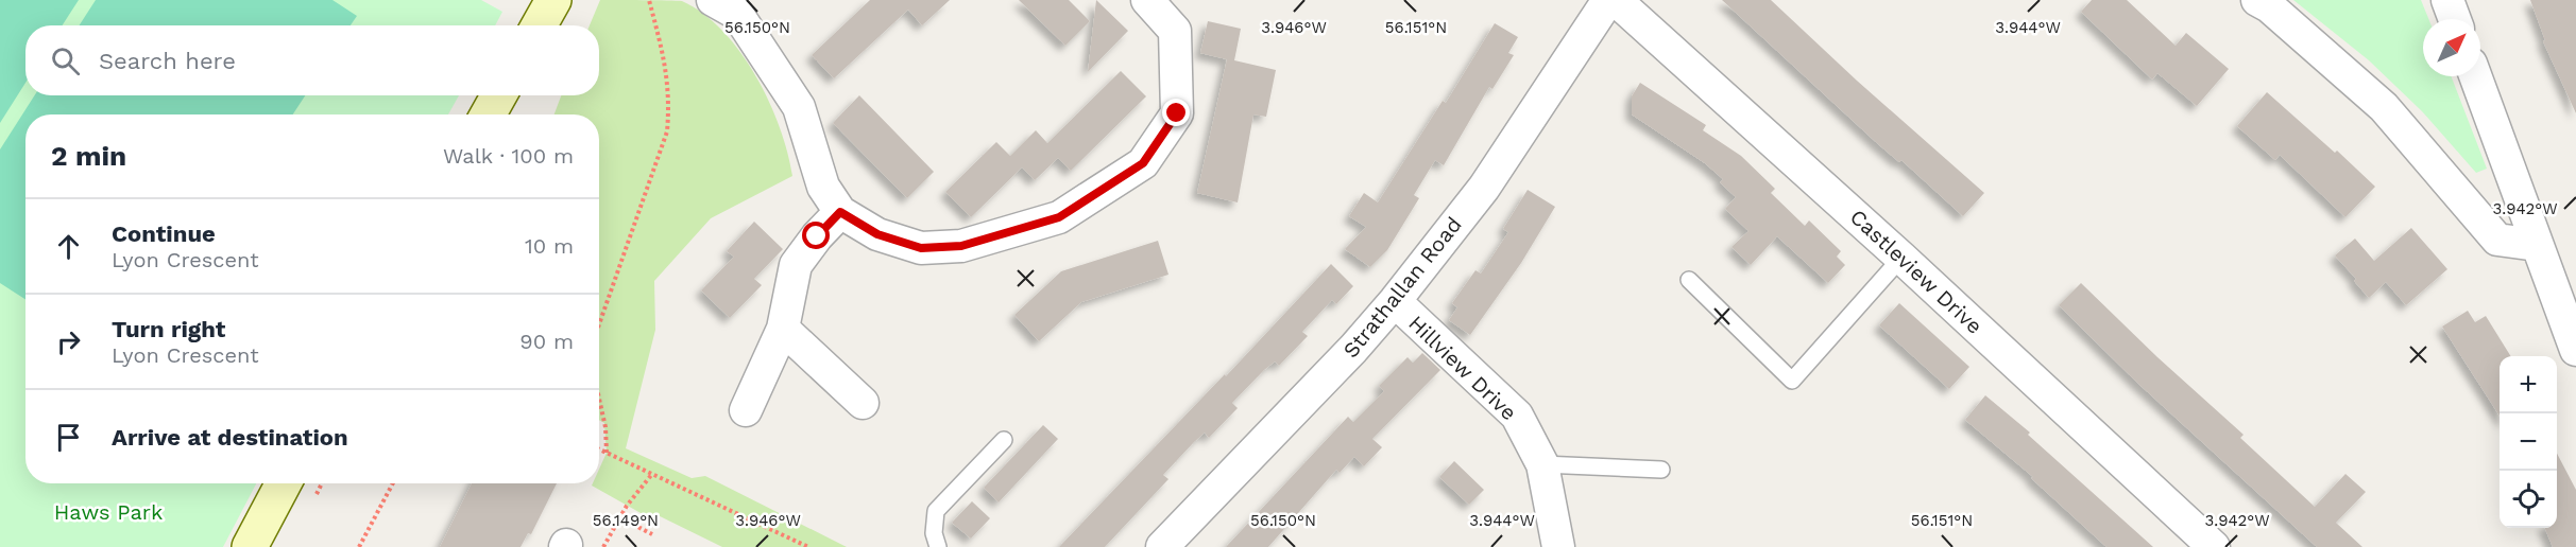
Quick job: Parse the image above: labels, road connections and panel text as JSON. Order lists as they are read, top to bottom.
{
  "streets": {
    "street": ["Castleview Drive", "Strathallan Road", "Hillview Drive"]
  },
  "crossings": [
    ["Strathallan Road", "Hillview Drive"]
  ],
  "parks": ["Haws Park"],
  "north": "top right",
  "page": {
    "search": "Search here",
    "heading": ["2 min", "Walk · 100 m"],
    "list": [
      ["Continue", "Lyon Crescent", "10 m"],
      ["Turn right", "Lyon Crescent", "90 m"],
      "Arrive at destination"
    ],
    "map_buttons": ["+", "−"]
  },
  "coordinates": [
    "56.150°N",
    "3.946°W",
    "56.151°N",
    "3.944°W",
    "3.942°W",
    "56.149°N"
  ]
}
